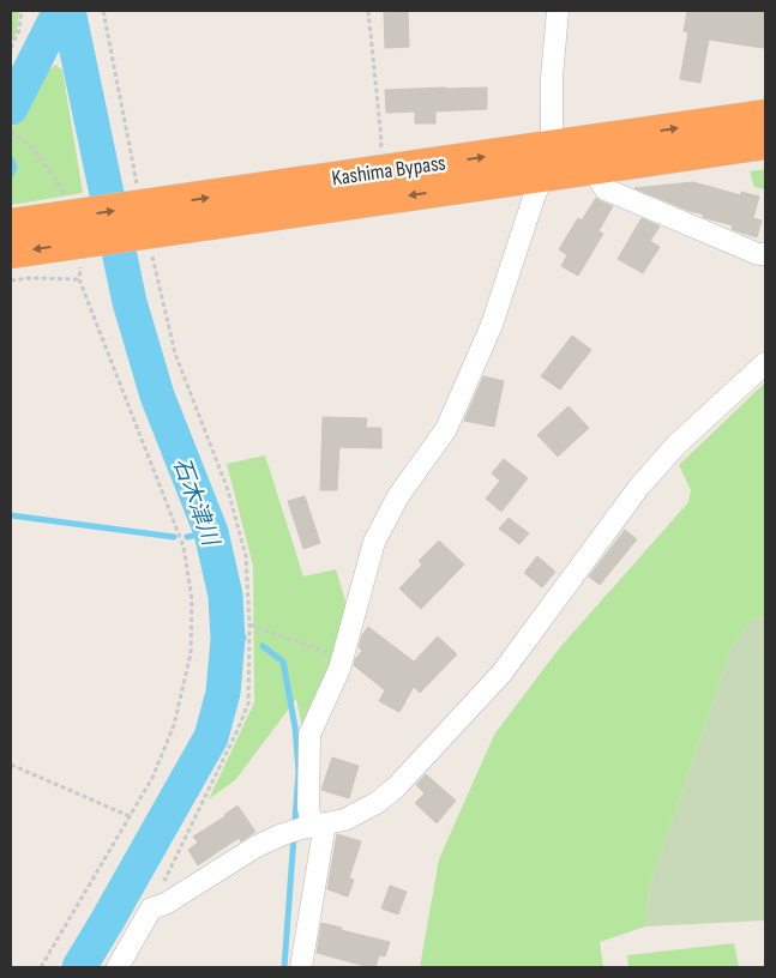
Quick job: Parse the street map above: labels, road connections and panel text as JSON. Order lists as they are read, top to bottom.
{
  "streets": {
    "highway": ["Kashima Bypass"]
  },
  "water": ["石木津川"]
}
